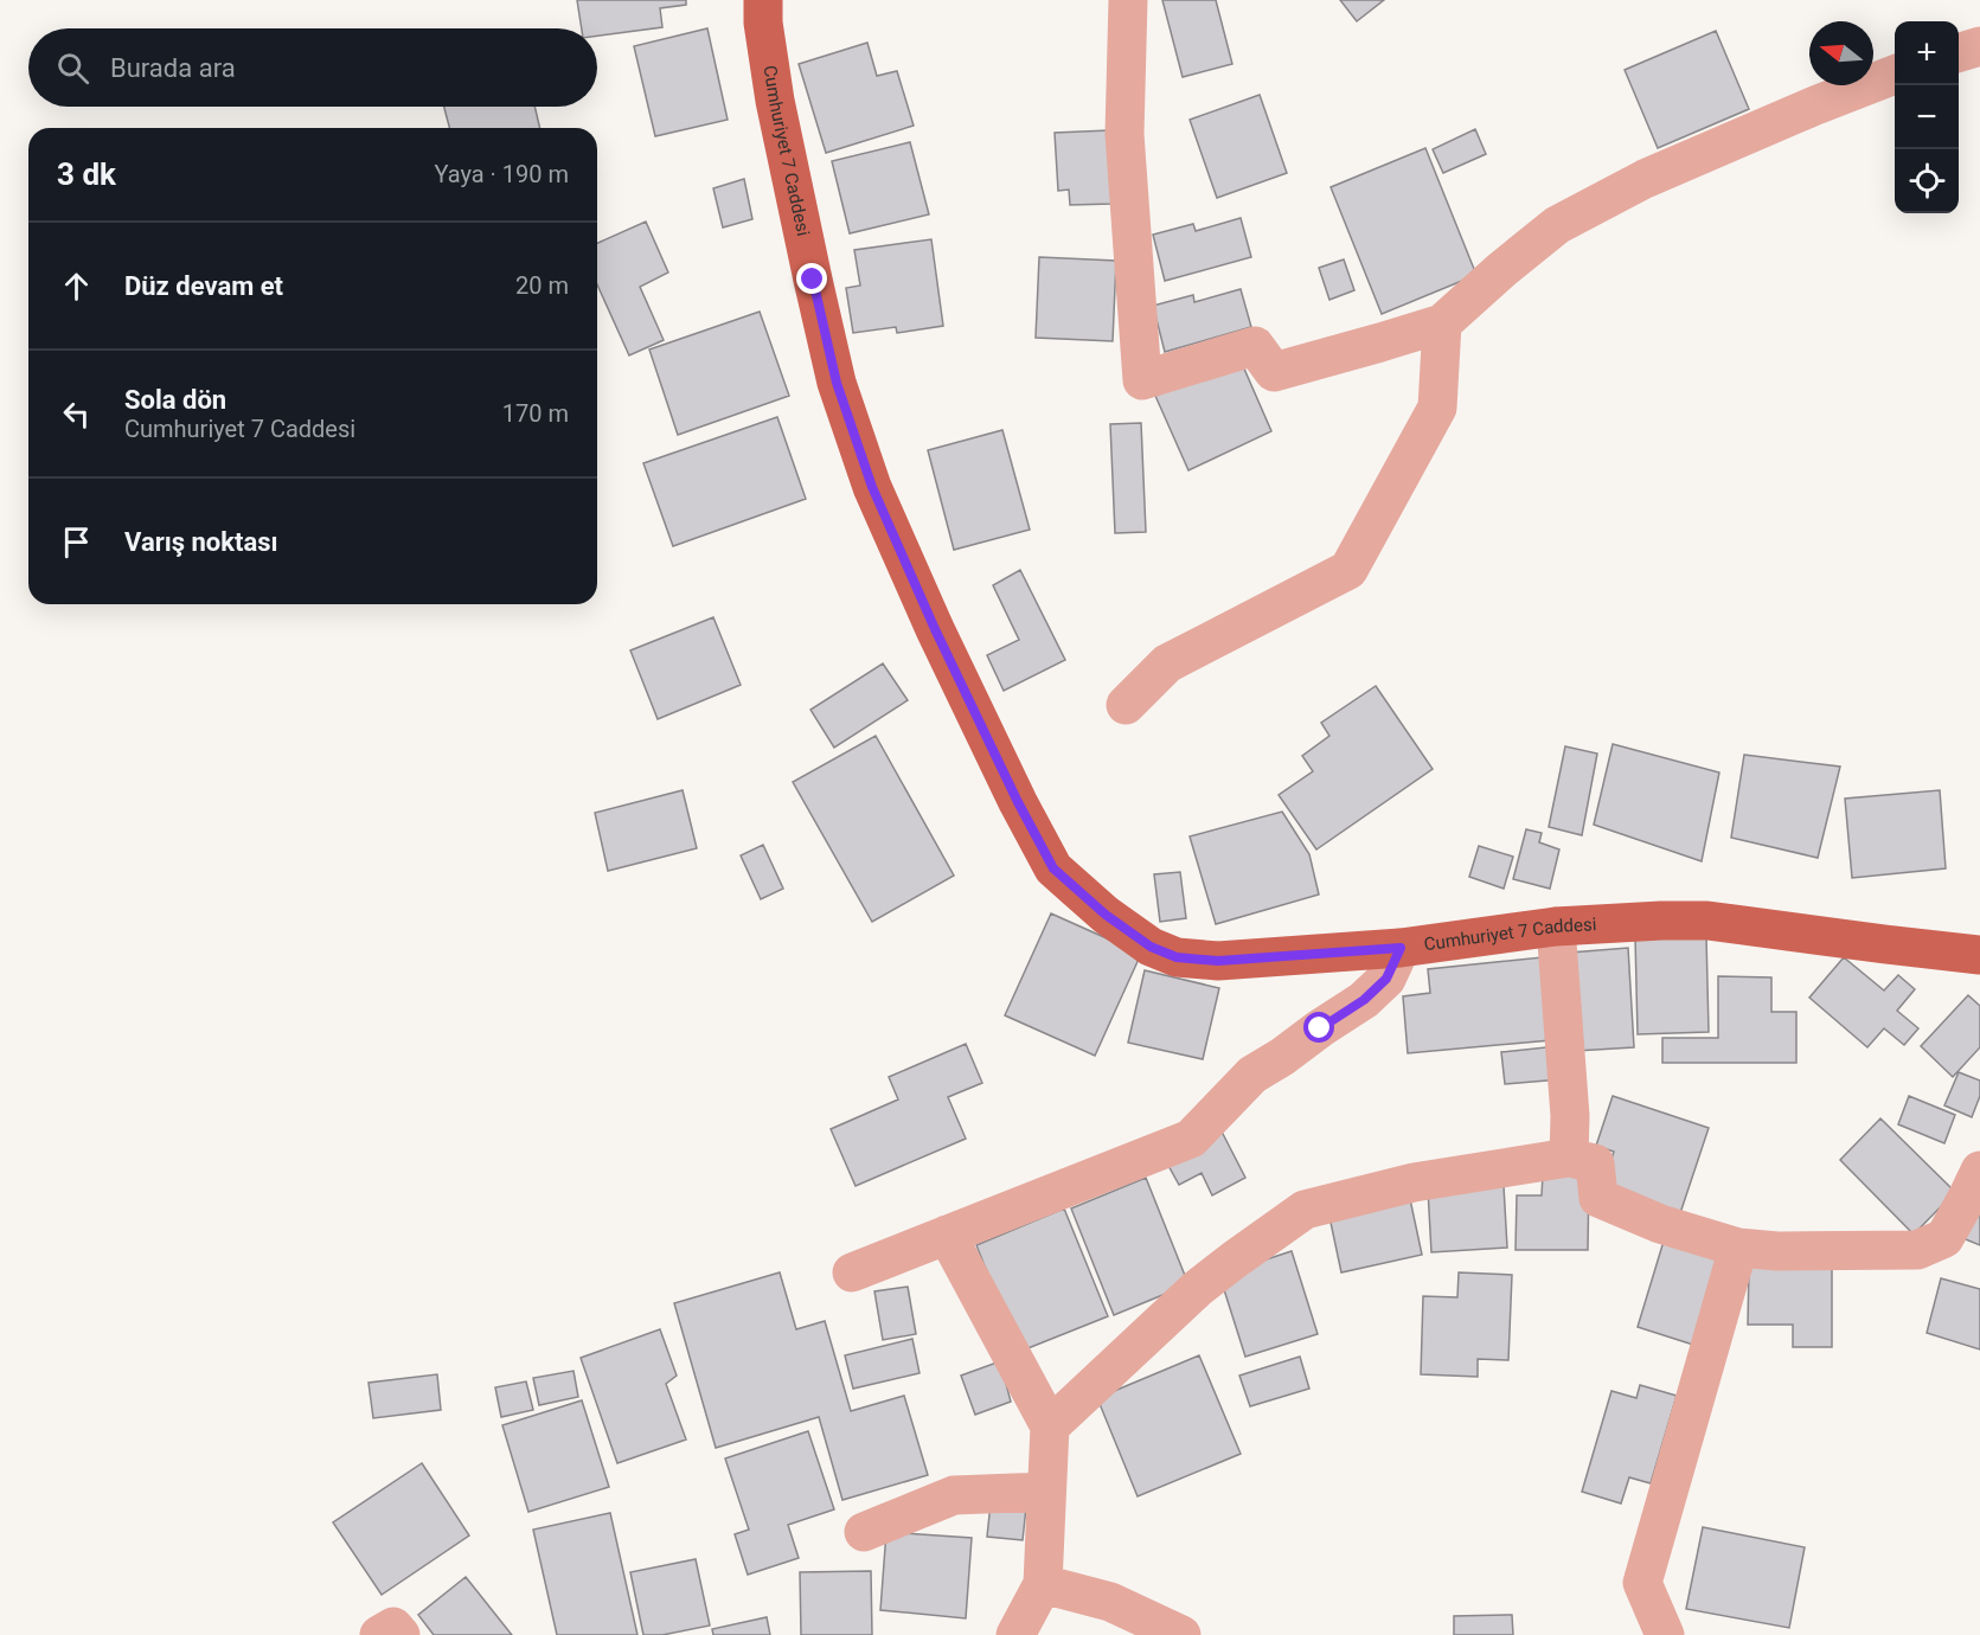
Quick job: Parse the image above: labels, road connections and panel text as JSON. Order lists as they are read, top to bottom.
{
  "streets": {
    "main road": ["Cumhuriyet 7 Caddesi"]
  },
  "north": "left",
  "page": {
    "map_buttons": ["+", "−"],
    "search": "Burada ara",
    "heading": ["3 dk", "Yaya · 190 m"],
    "list": [
      ["Düz devam et", "20 m"],
      ["Sola dön", "Cumhuriyet 7 Caddesi", "170 m"],
      "Varış noktası"
    ]
  }
}
